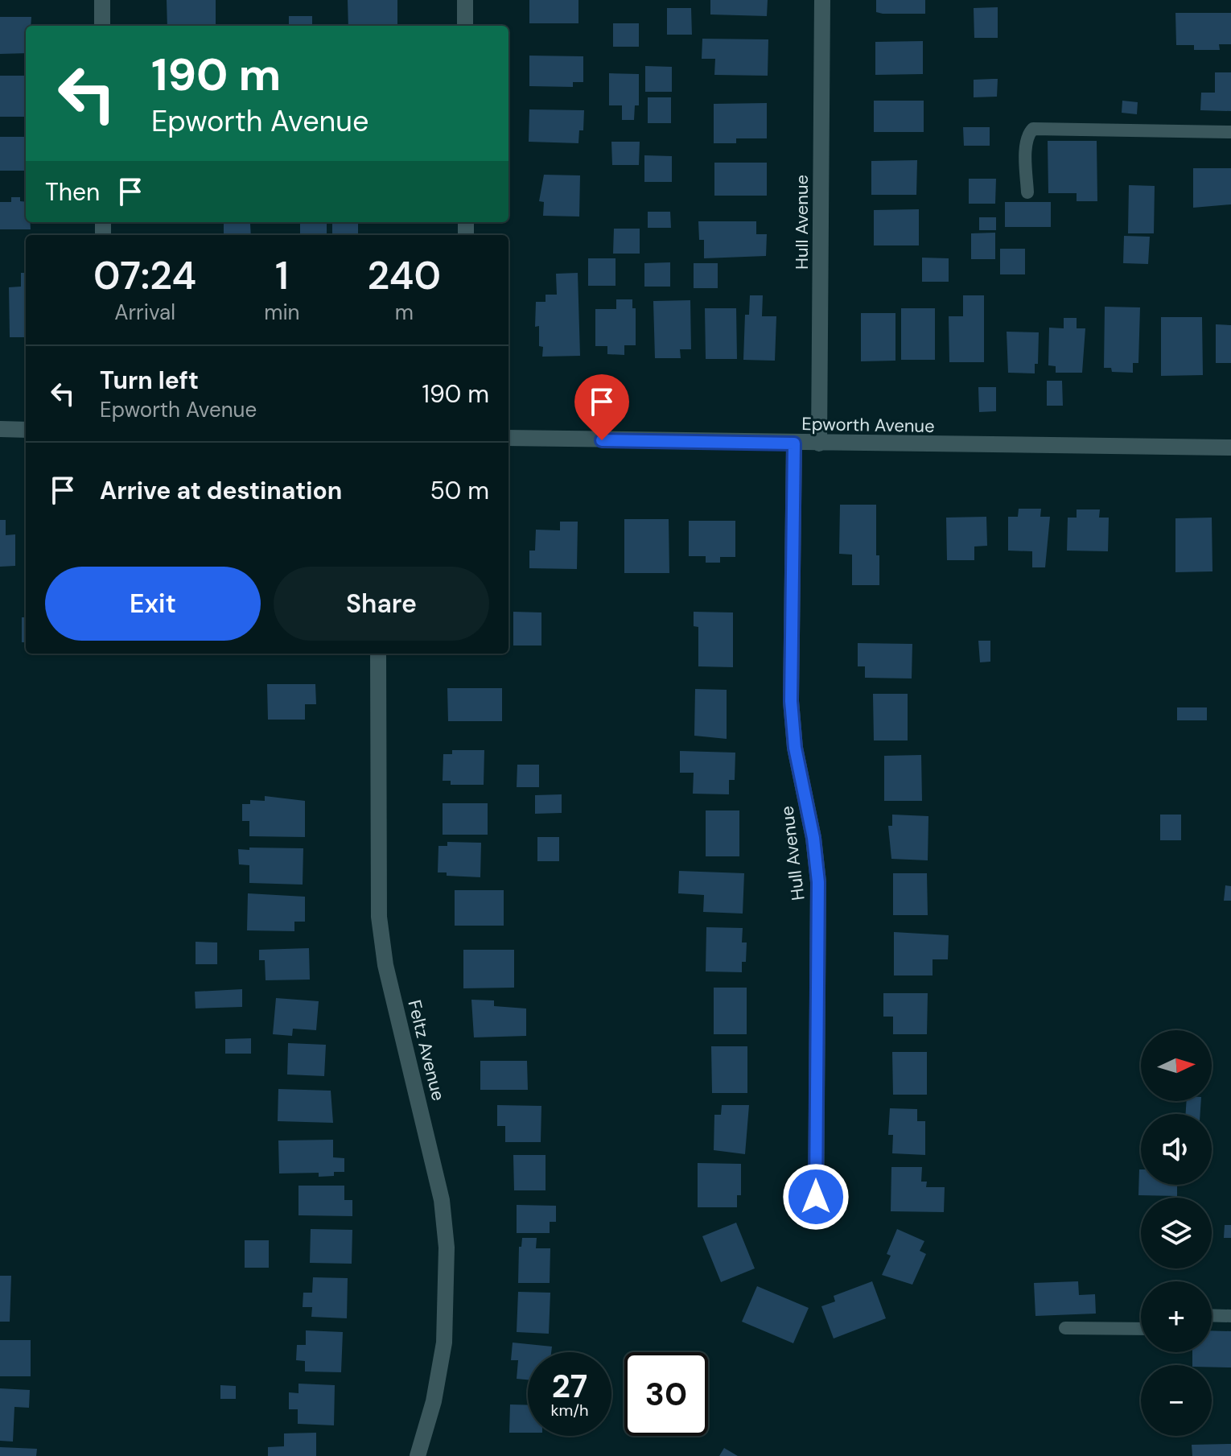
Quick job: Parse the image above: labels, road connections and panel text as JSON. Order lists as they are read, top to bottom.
{
  "streets": {
    "street": ["Hull Avenue", "Epworth Avenue", "Feltz Avenue"]
  },
  "crossings": [
    ["Hull Avenue", "Epworth Avenue"]
  ],
  "north": "right",
  "page": {
    "turn": ["190 m", "Epworth Avenue"],
    "then": "Then",
    "eta": [
      "07:24",
      "Arrival",
      "1",
      "min",
      "240",
      "m"
    ],
    "list": [
      {
        "name": "Turn left",
        "note": "Epworth Avenue",
        "value": "190 m"
      },
      {
        "name": "Arrive at destination",
        "value": "50 m"
      }
    ],
    "buttons": ["Exit", "Share"],
    "map_buttons": ["+", "−"],
    "speed": "27 km/h",
    "limit": "30"
  }
}
